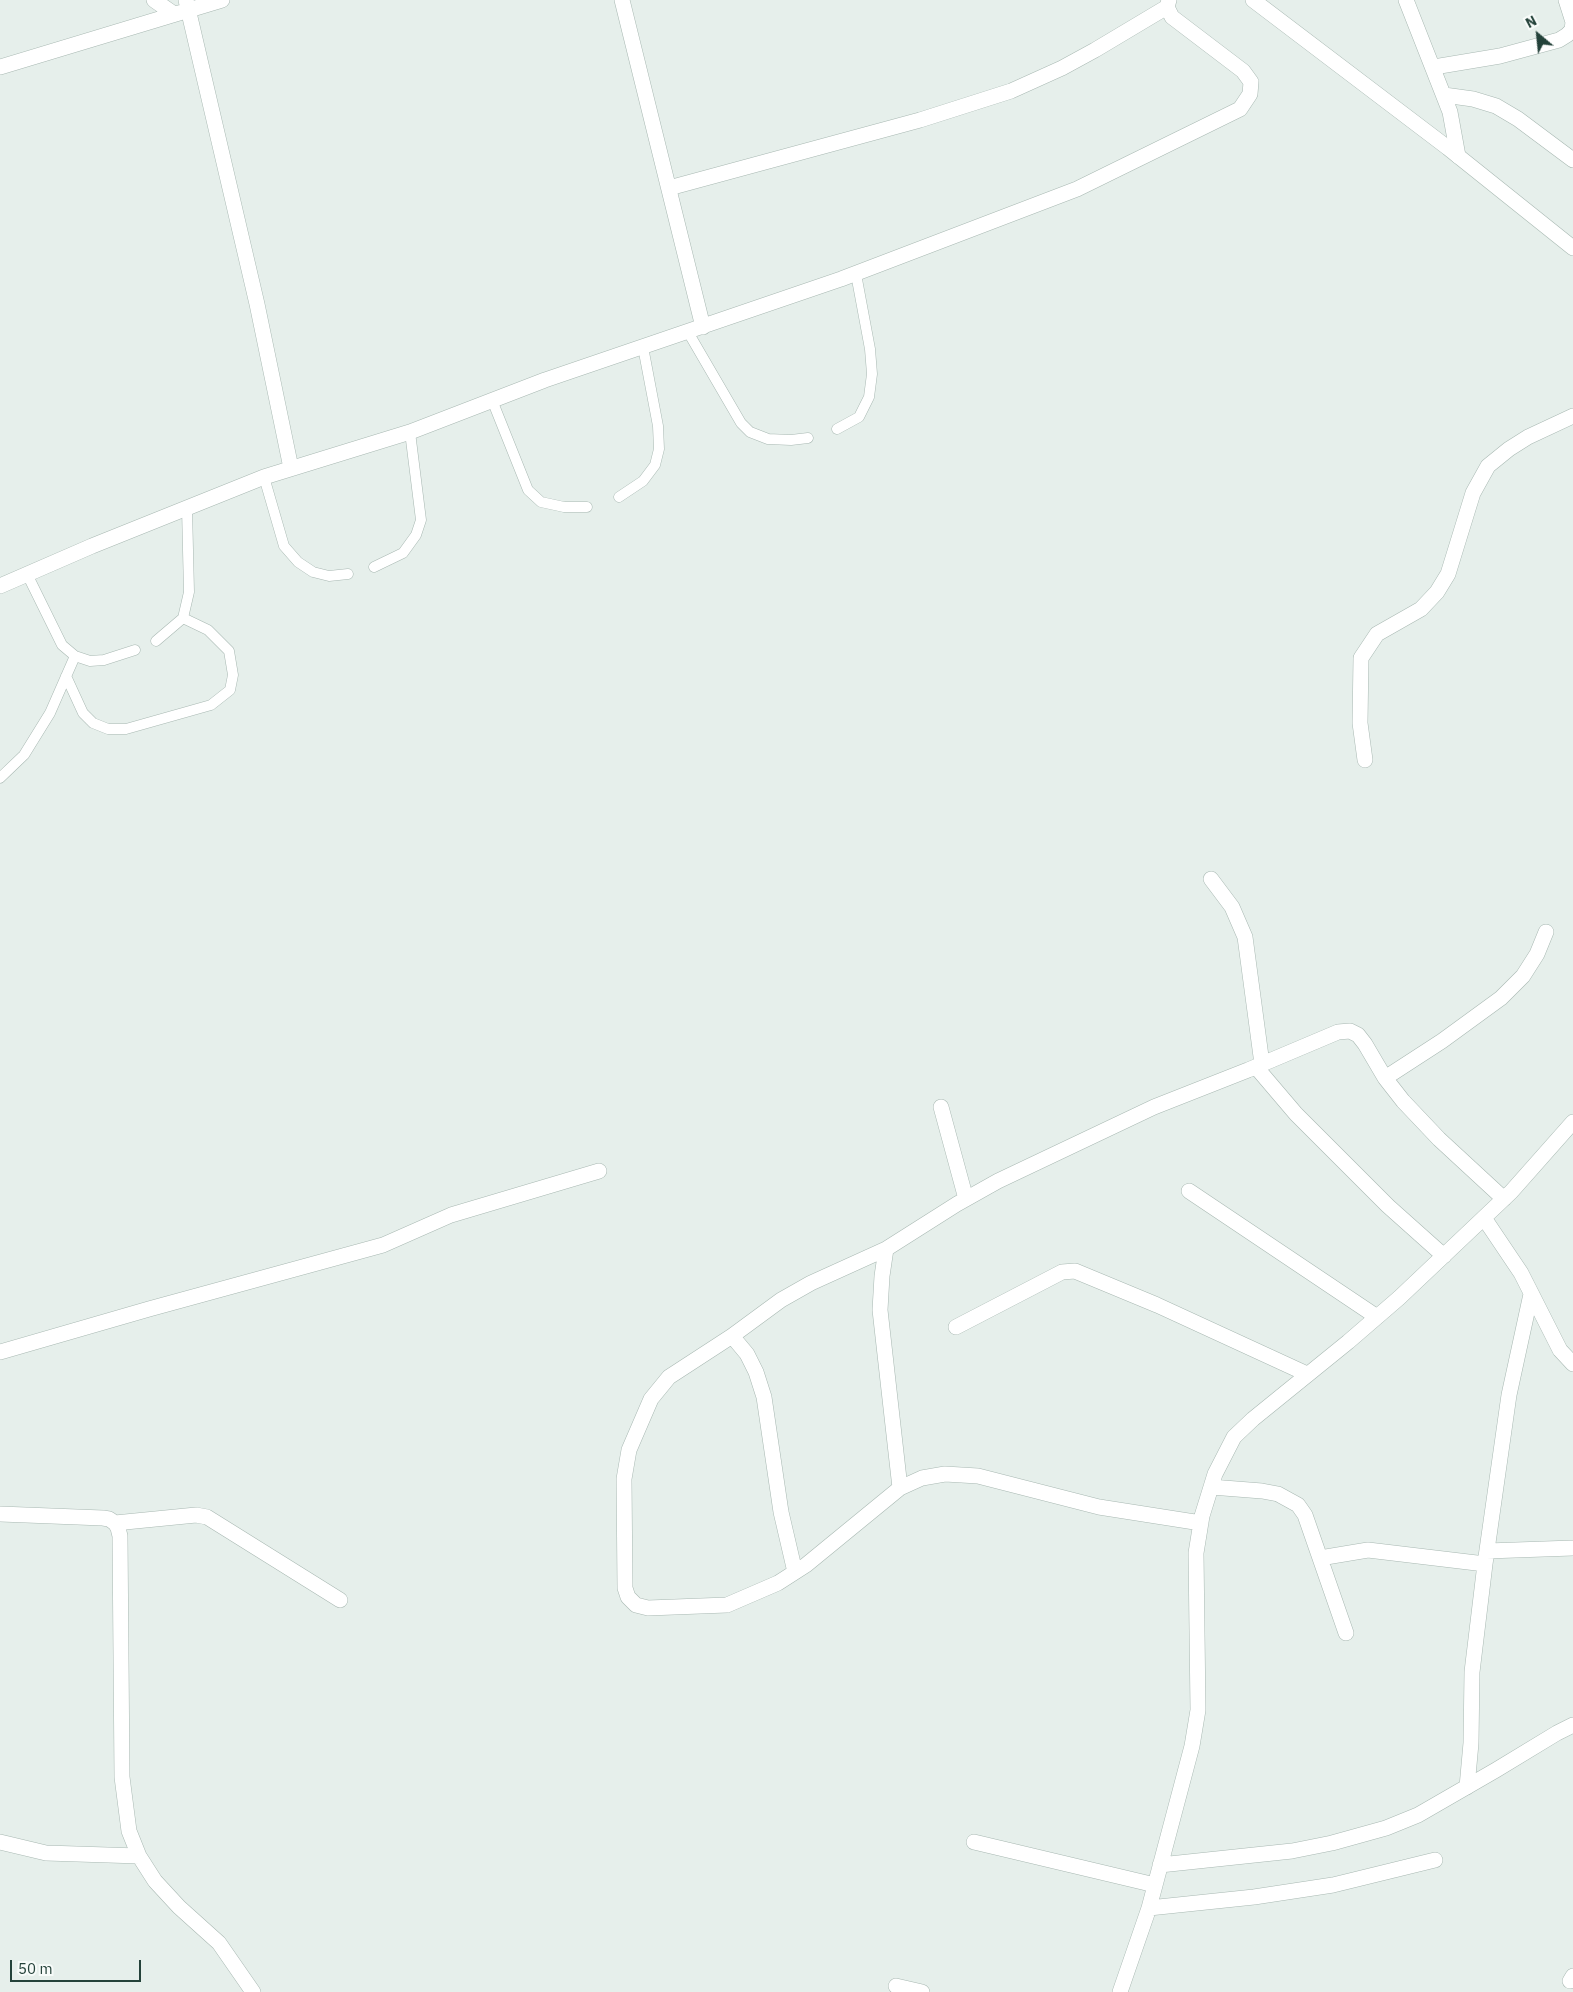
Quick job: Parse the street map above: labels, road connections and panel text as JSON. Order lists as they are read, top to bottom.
{
  "scale_bar": "50 m",
  "north": "top left"
}
